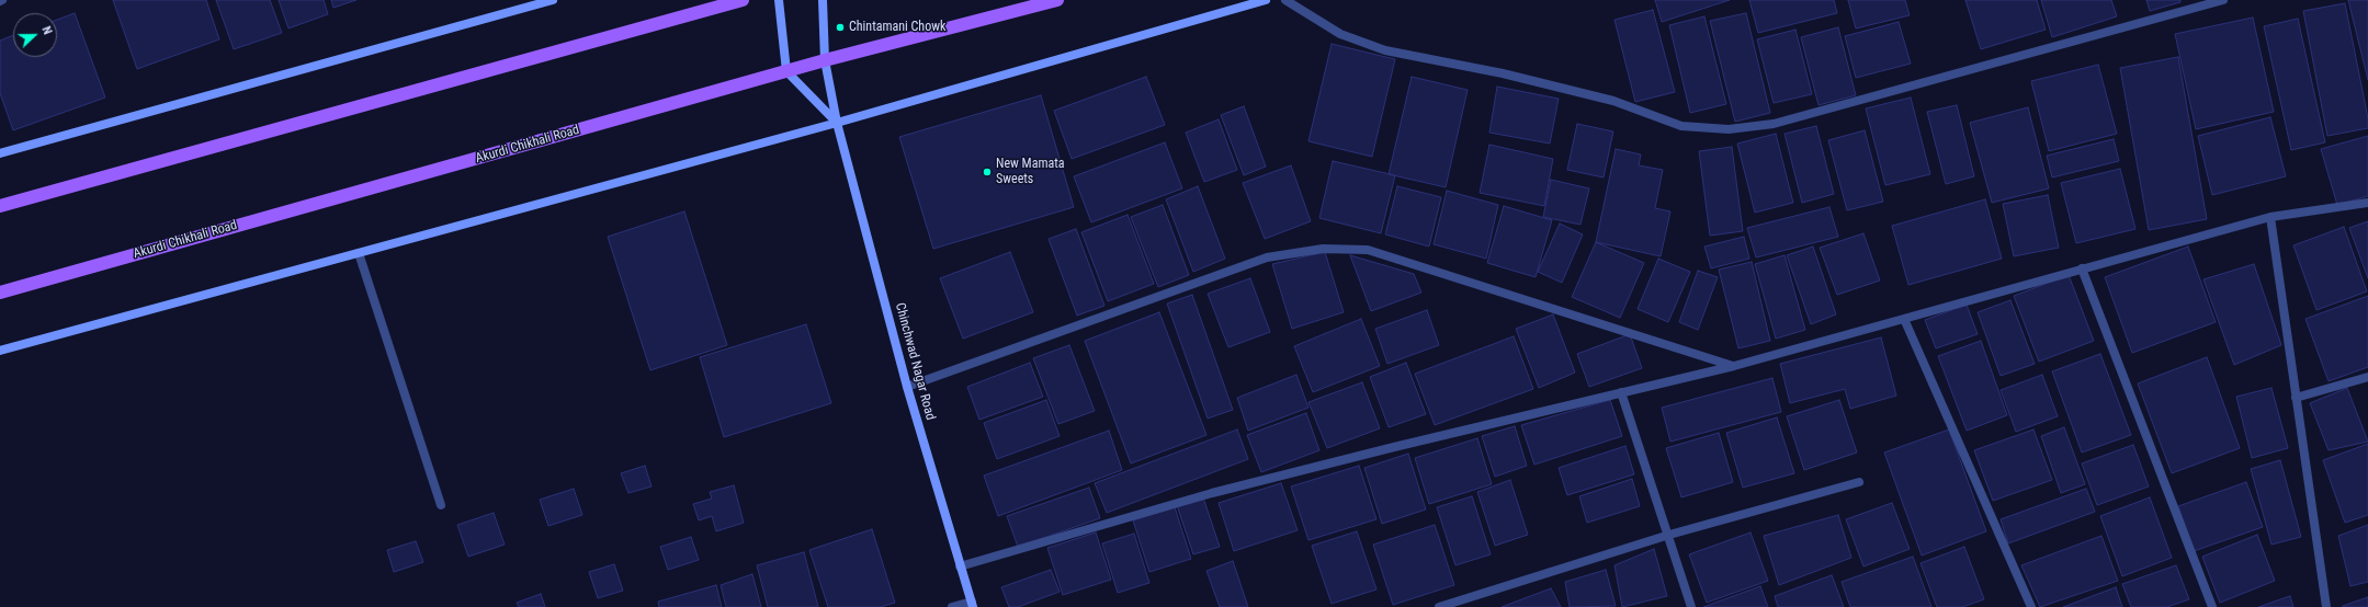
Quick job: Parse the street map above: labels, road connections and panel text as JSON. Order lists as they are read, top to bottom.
{
  "streets": {
    "main road": ["Akurdi Chikhali Road"],
    "street": ["Chinchwad Nagar Road"]
  },
  "crossings": [
    ["Akurdi Chikhali Road", "Chinchwad Nagar Road"]
  ],
  "places": ["Chintamani Chowk", "New Mamata Sweets"],
  "north": "right"
}
